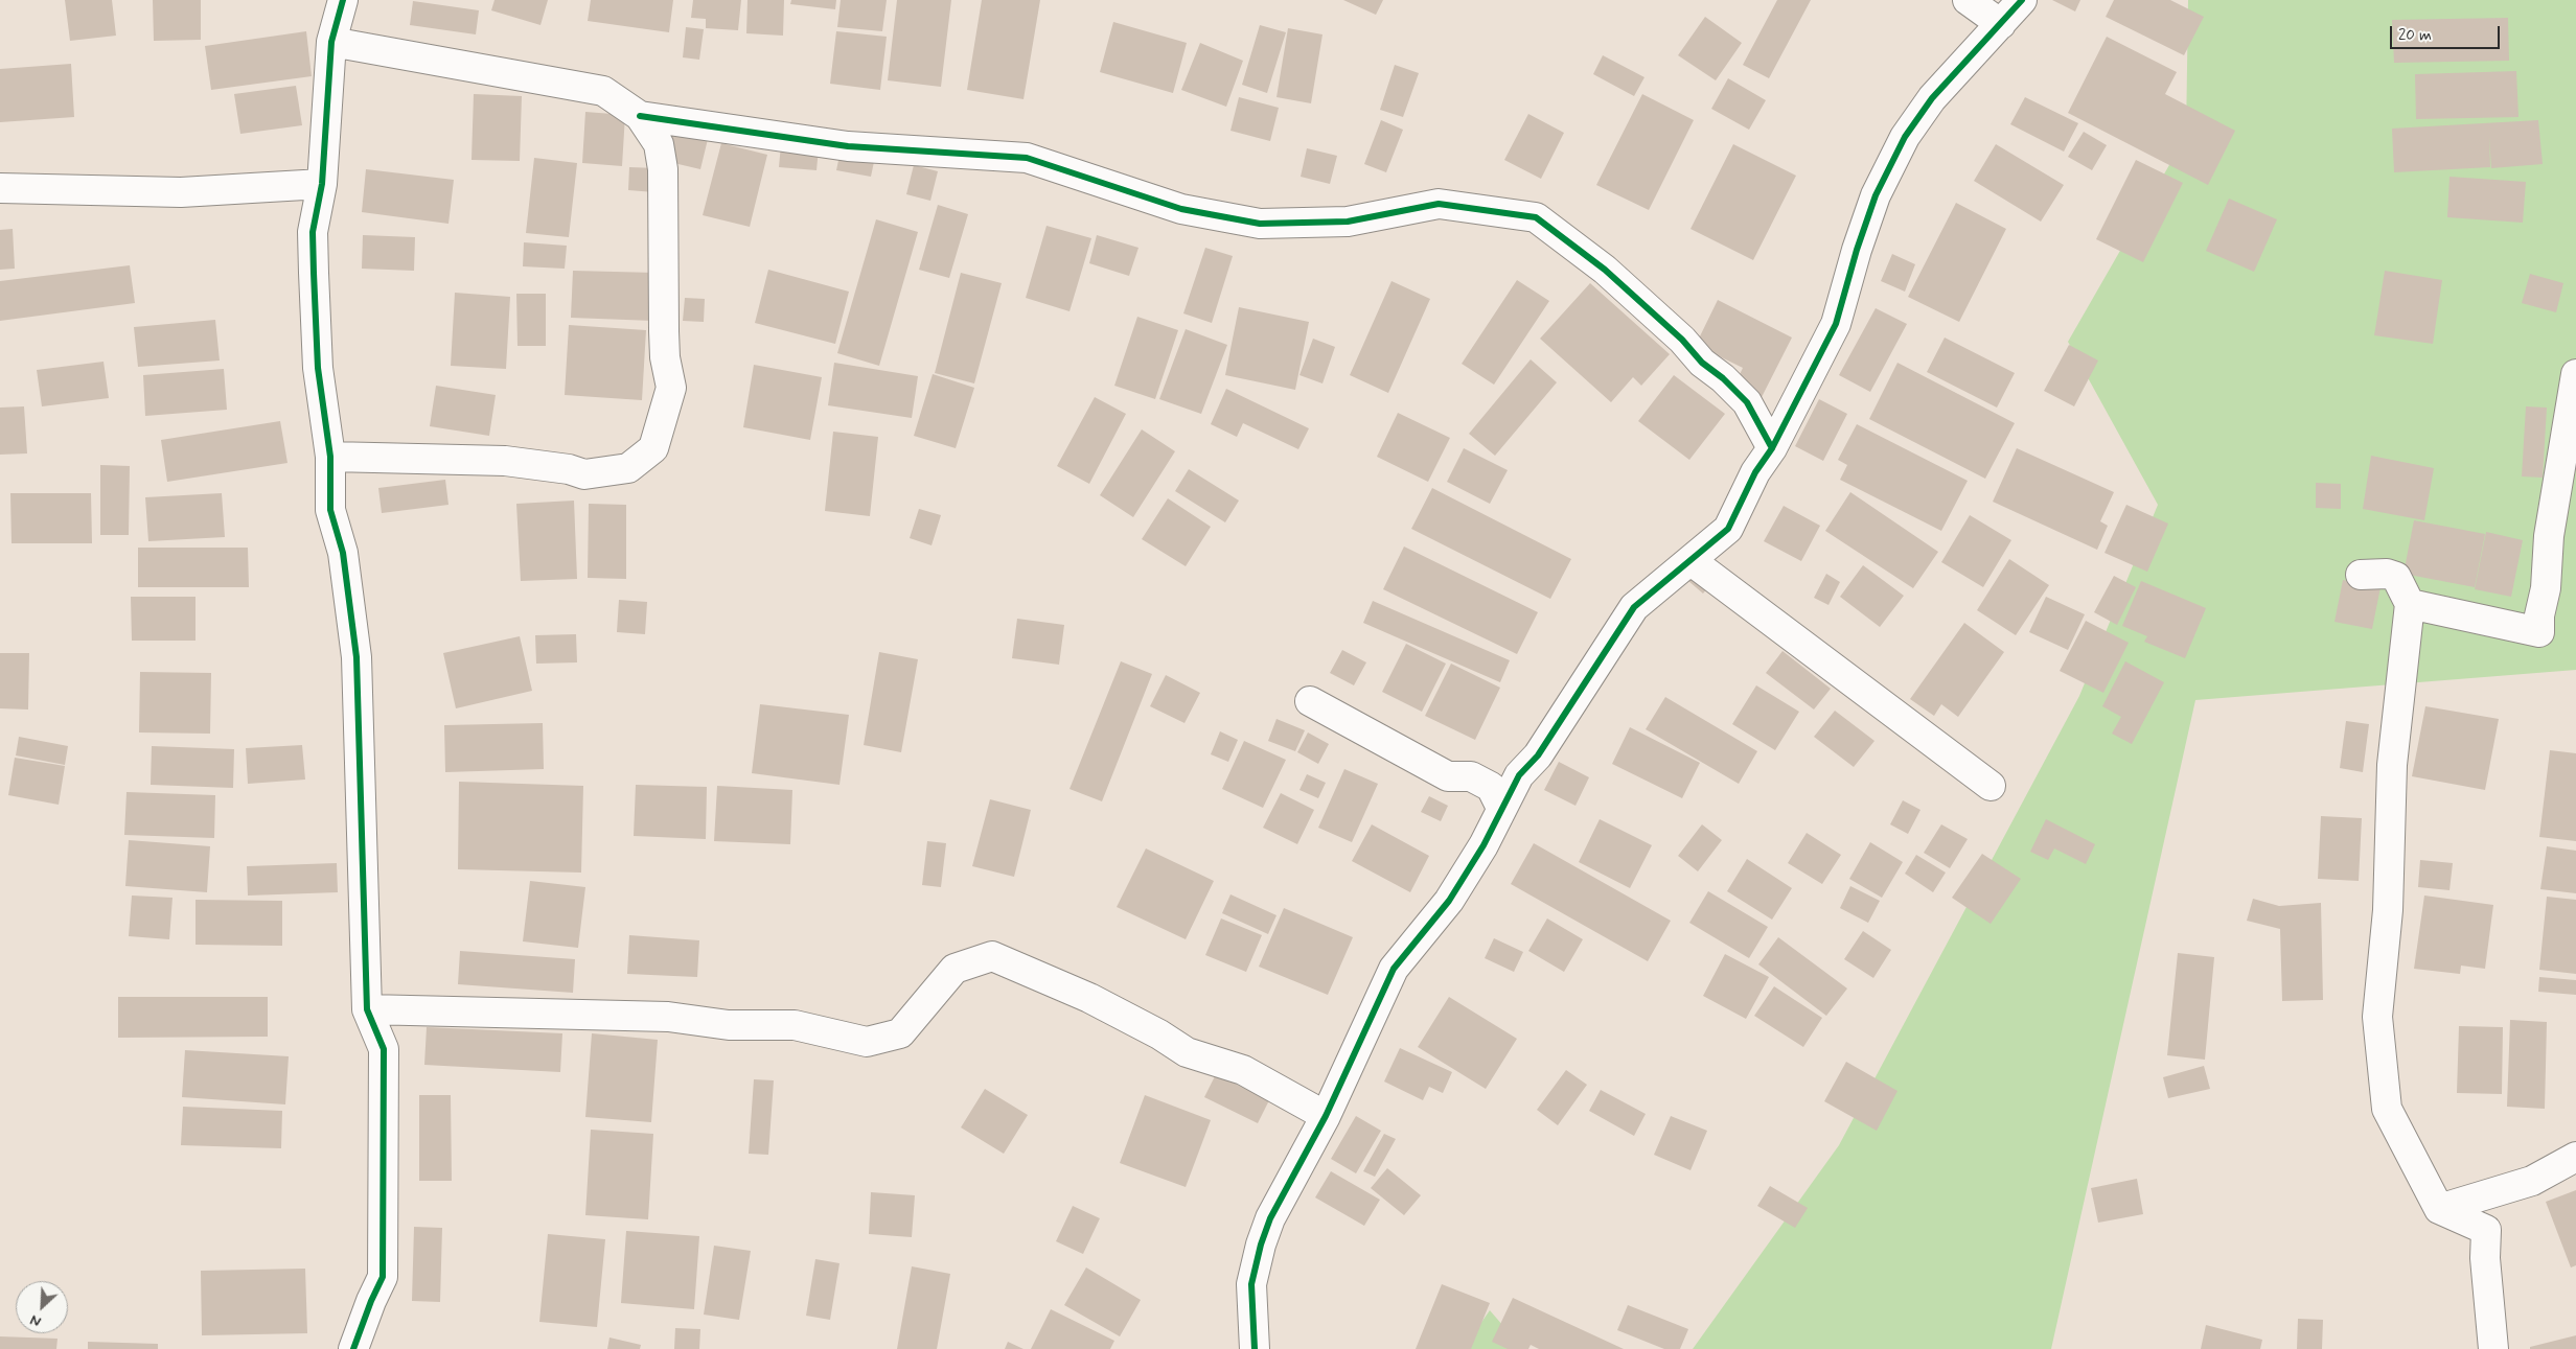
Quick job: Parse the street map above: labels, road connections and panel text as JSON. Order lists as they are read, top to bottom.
{
  "scale_bar": "20 m",
  "north": "bottom left"
}
